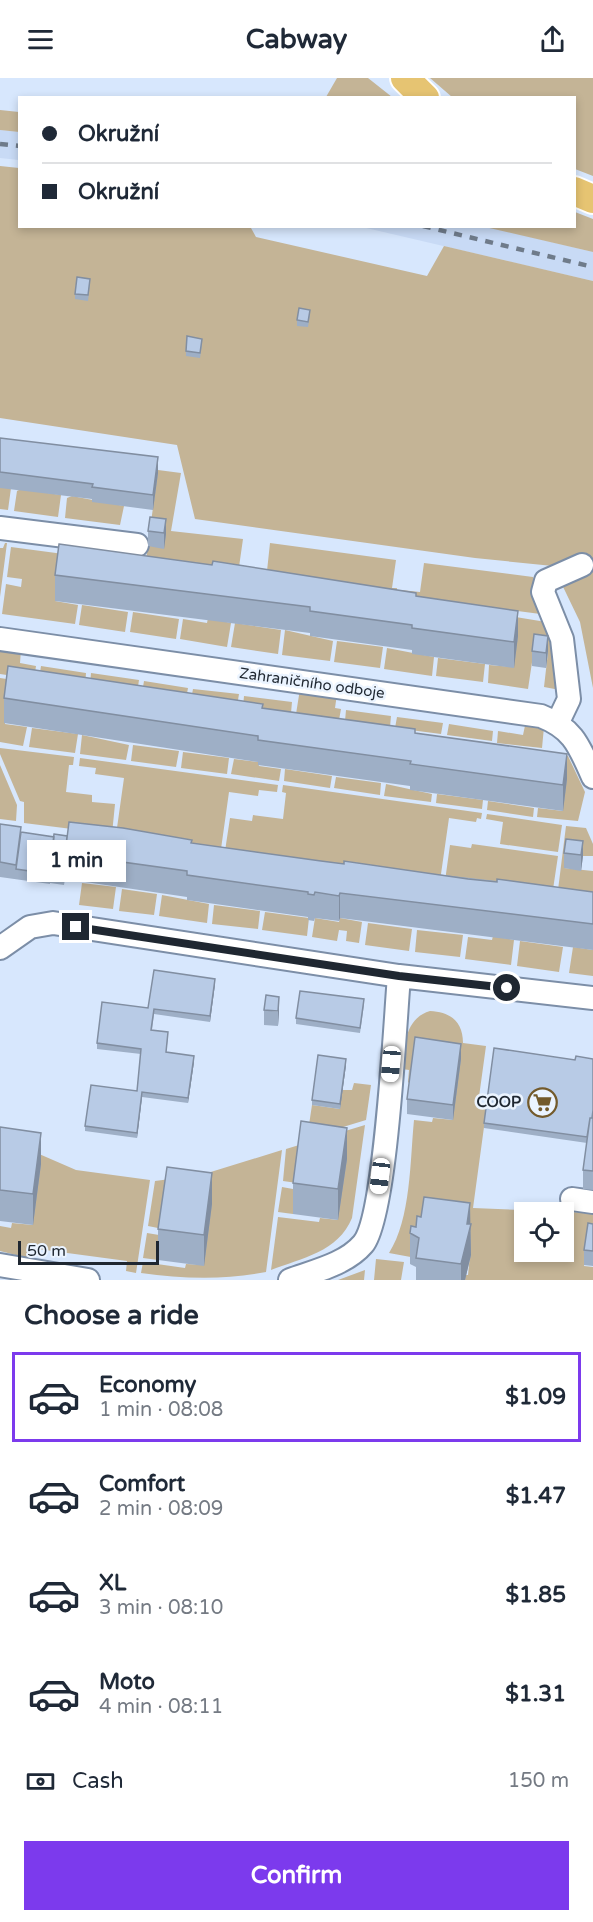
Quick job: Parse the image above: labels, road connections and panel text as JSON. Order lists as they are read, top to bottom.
{
  "streets": {
    "street": ["Zahraničního odboje"]
  },
  "places": {
    "supermarket": ["COOP"]
  },
  "scale_bar": "50 m",
  "page": {
    "header": "Cabway",
    "banner": ["Okružní", "Okružní"],
    "bubble": "1 min",
    "scale": "50 m",
    "heading": "Choose a ride",
    "list": [
      {
        "name": "Economy",
        "note": "1 min · 08:08",
        "value": "$1.09"
      },
      {
        "name": "Comfort",
        "note": "2 min · 08:09",
        "value": "$1.47"
      },
      {
        "name": "XL",
        "note": "3 min · 08:10",
        "value": "$1.85"
      },
      {
        "name": "Moto",
        "note": "4 min · 08:11",
        "value": "$1.31"
      }
    ],
    "pay": ["Cash", "150 m"],
    "buttons": "Confirm"
  }
}
